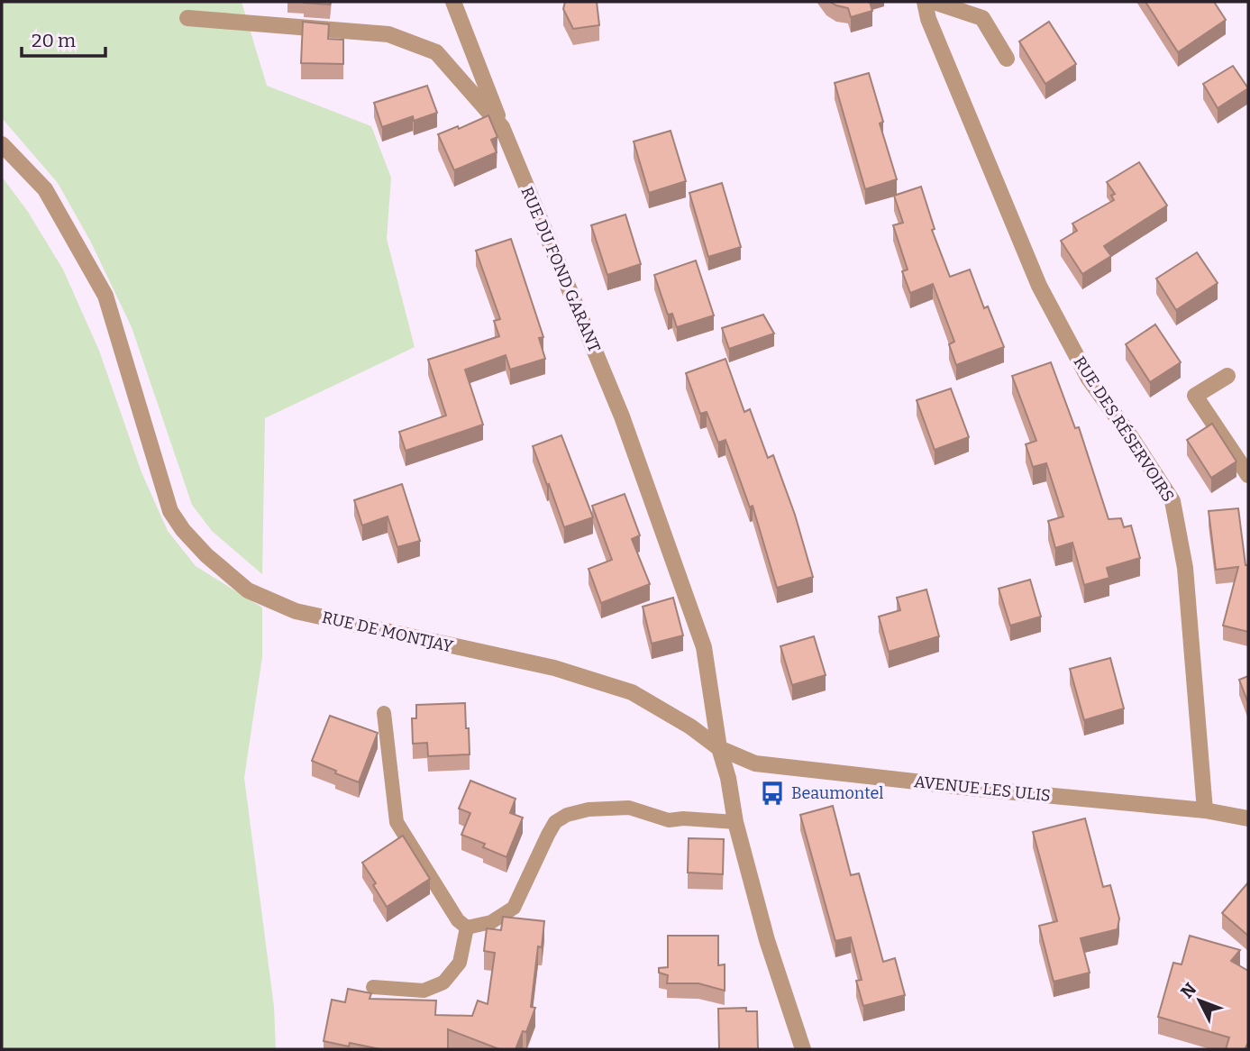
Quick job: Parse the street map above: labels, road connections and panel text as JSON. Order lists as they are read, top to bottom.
{
  "streets": {
    "street": [
      "RUE DU FOND GARANT",
      "RUE DES RÉSERVOIRS",
      "RUE DE MONTJAY",
      "AVENUE LES ULIS"
    ]
  },
  "crossings": [
    ["RUE DU FOND GARANT", "RUE DE MONTJAY"],
    ["RUE DU FOND GARANT", "AVENUE LES ULIS"],
    ["RUE DES RÉSERVOIRS", "AVENUE LES ULIS"],
    ["RUE DE MONTJAY", "AVENUE LES ULIS"]
  ],
  "places": {
    "bus stop": ["Beaumontel"]
  },
  "scale_bar": "20 m",
  "north": "top left"
}
